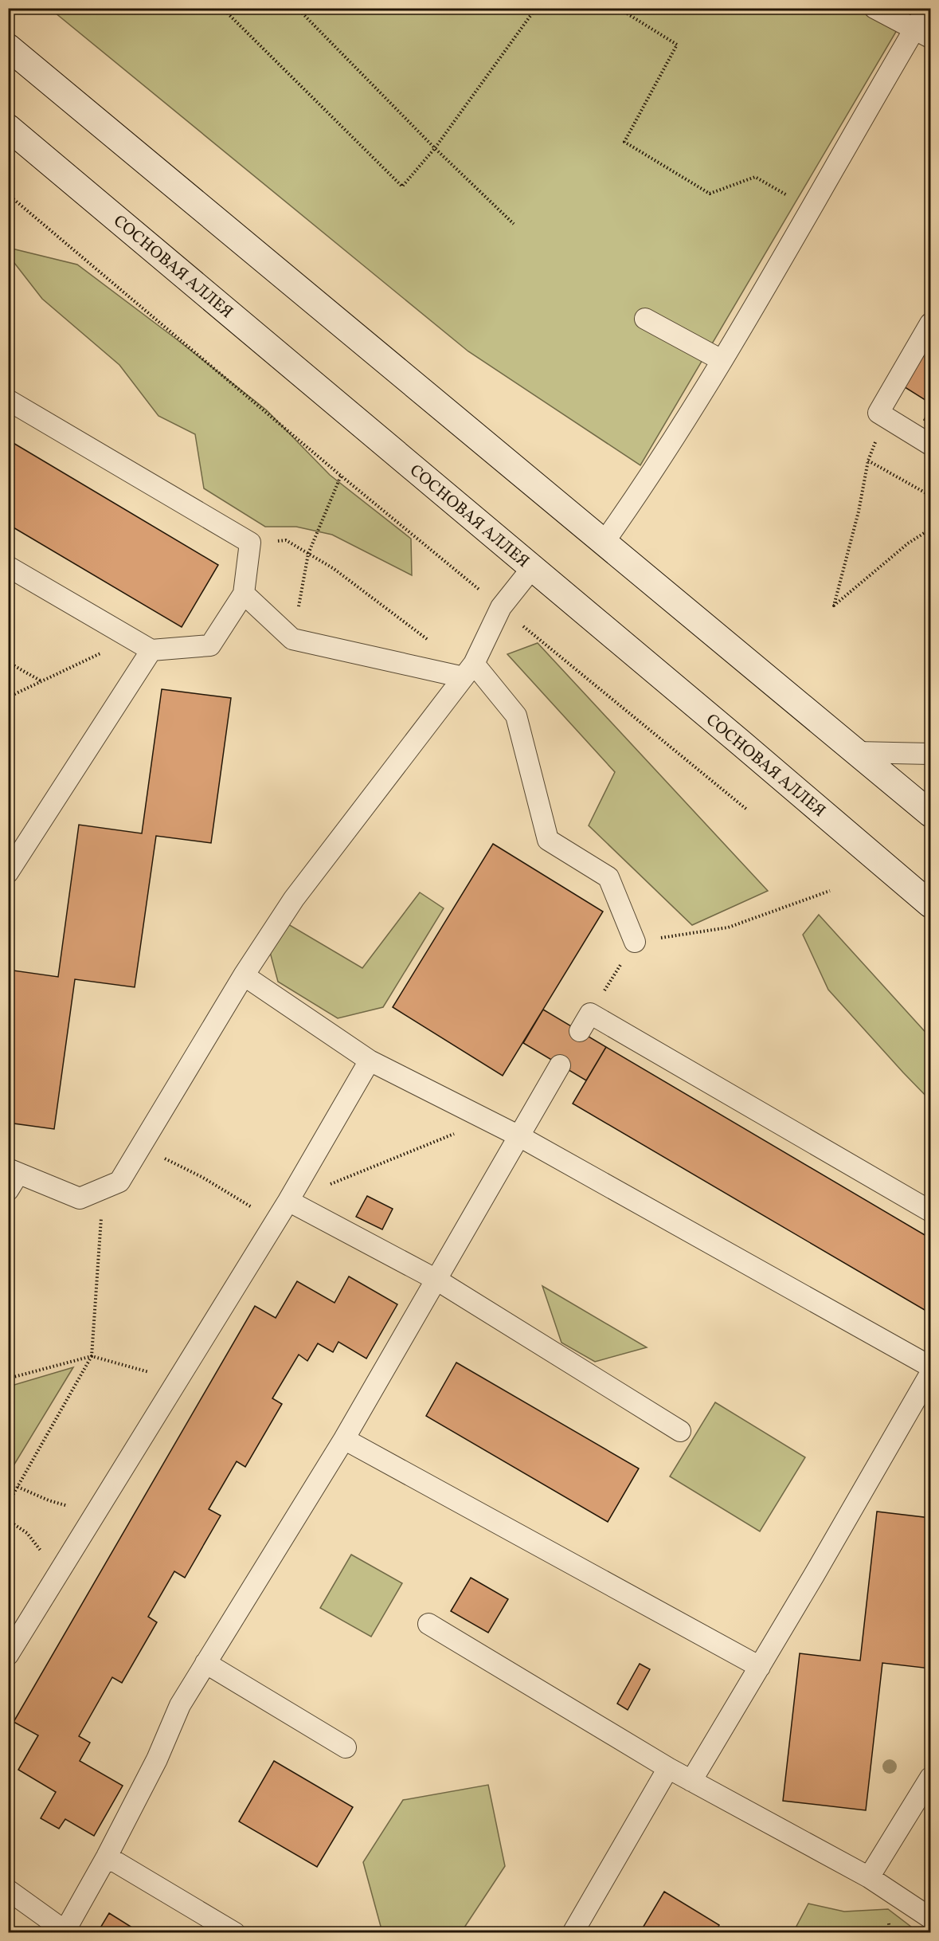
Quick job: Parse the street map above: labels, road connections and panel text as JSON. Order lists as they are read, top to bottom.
{
  "streets": {
    "main road": ["СОСНОВАЯ АЛЛЕЯ"]
  }
}
